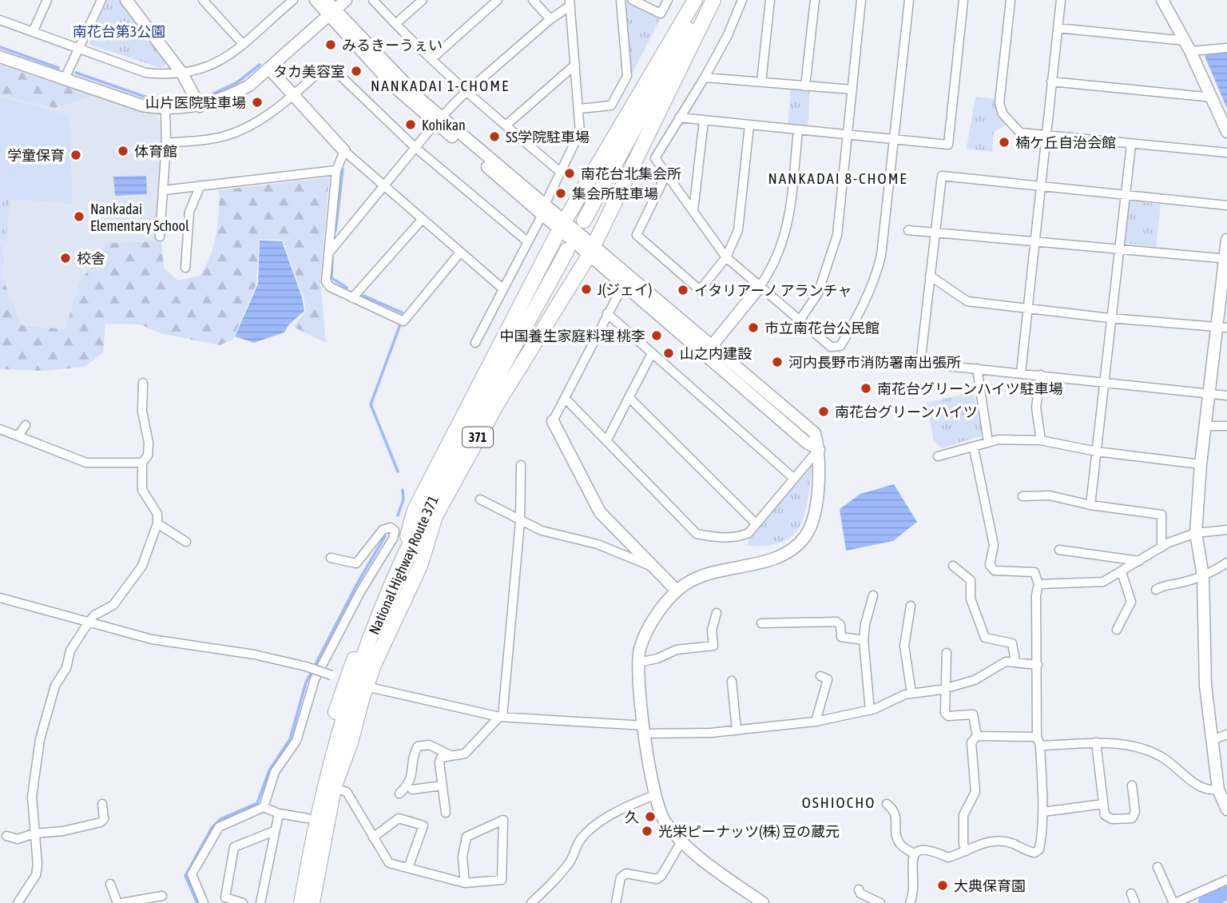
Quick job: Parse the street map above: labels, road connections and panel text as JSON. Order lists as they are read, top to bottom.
{
  "streets": {
    "highway": ["371", "National Highway Route 371"]
  },
  "crossings": [
    ["371", "National Highway Route 371"]
  ],
  "districts": ["NANKADAI 1-CHOME", "NANKADAI 8-CHOME", "OSHIOCHO"],
  "parks": ["南花台第3公園"],
  "places": [
    "みるきーうぇい",
    "タカ美容室",
    "山片医院駐車場",
    "Kohikan",
    "SS学院駐車場",
    "楠ケ丘自治会館",
    "体育館",
    "学童保育",
    "南花台北集会所",
    "集会所駐車場",
    "Nankadai Elementary School",
    "校舎",
    "J(ジェイ)",
    "イタリアーノ アランチャ",
    "市立南花台公民館",
    "中国養生家庭料理 桃李",
    "山之内建設",
    "河内長野市消防署南出張所",
    "南花台グリーンハイツ駐車場",
    "南花台グリーンハイツ",
    "久",
    "光栄ピーナッツ(株) 豆の蔵元",
    "大典保育園"
  ]
}
